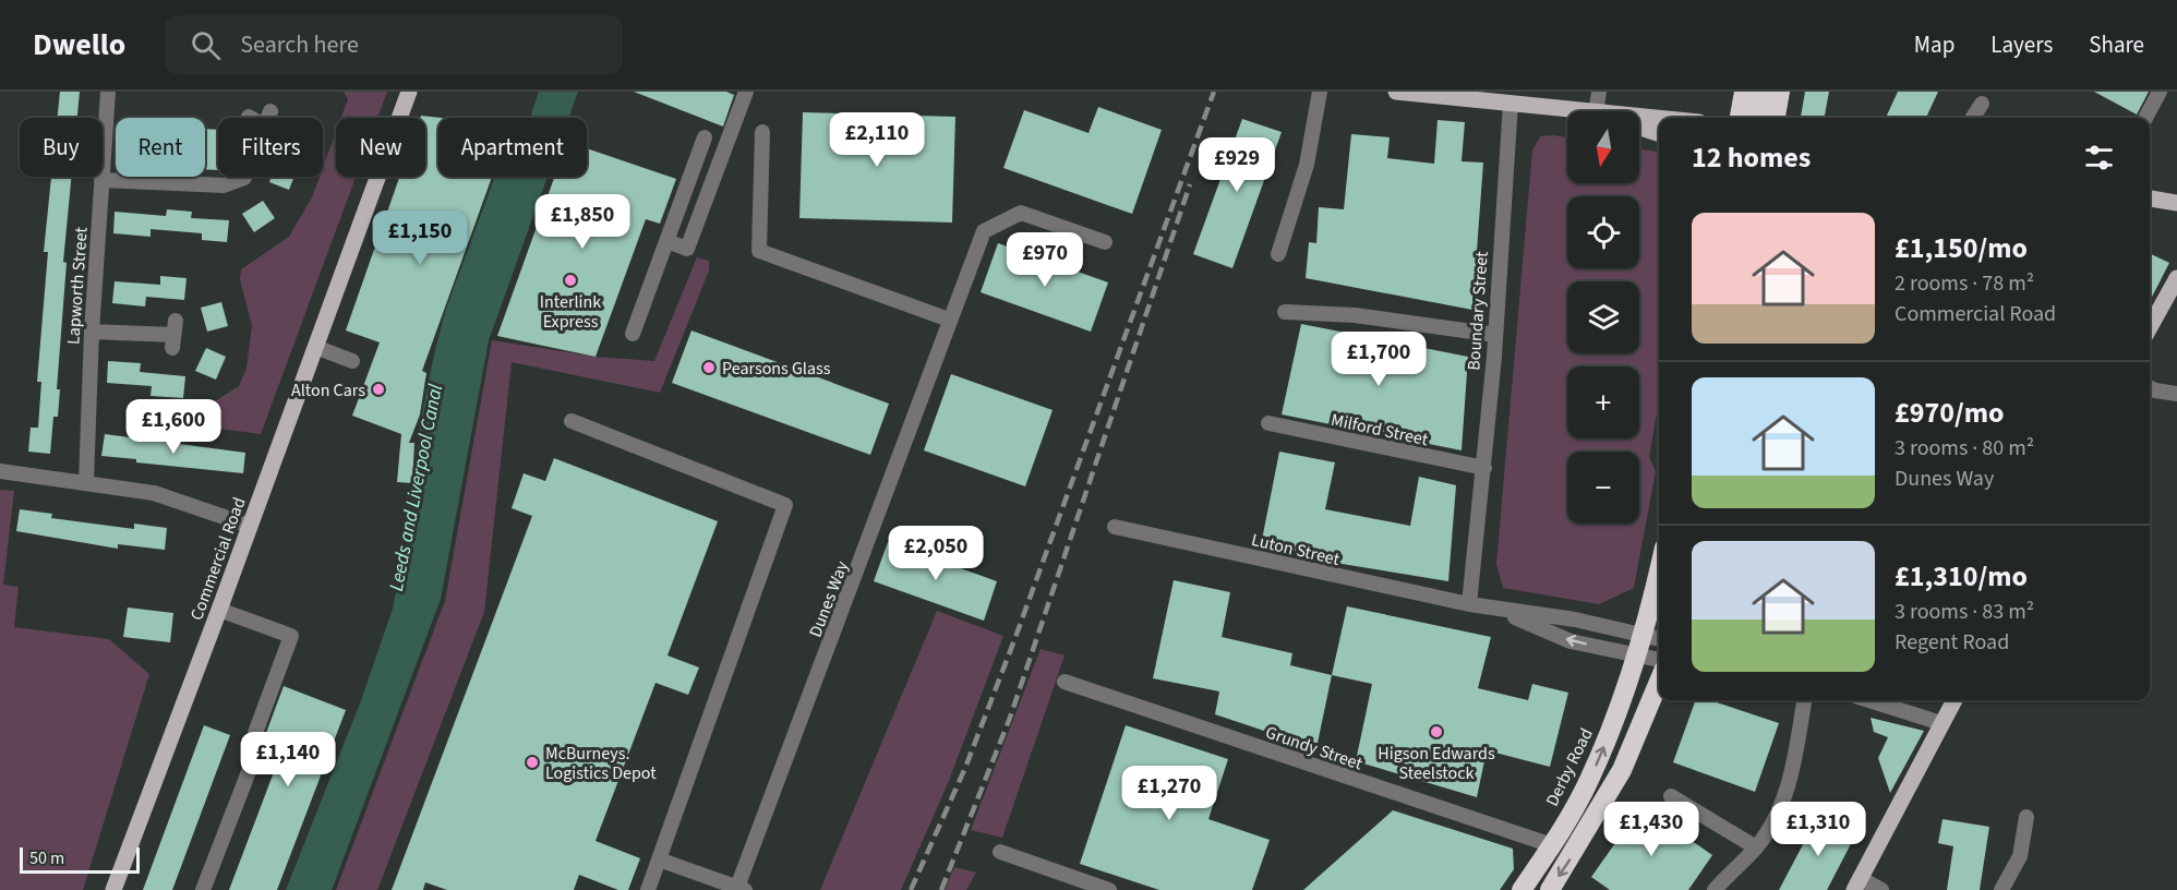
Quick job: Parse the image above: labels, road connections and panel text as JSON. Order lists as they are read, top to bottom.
{
  "streets": {
    "highway": ["Derby Road"],
    "main road": ["Commercial Road"],
    "street": [
      "Lapworth Street",
      "Boundary Street",
      "Milford Street",
      "Luton Street",
      "Dunes Way",
      "Grundy Street"
    ]
  },
  "crossings": [
    ["Boundary Street", "Milford Street"],
    ["Boundary Street", "Luton Street"],
    ["Grundy Street", "Derby Road"]
  ],
  "water": ["Leeds and Liverpool Canal"],
  "places": [
    "Interlink Express",
    "Pearsons Glass",
    "Alton Cars",
    "Higson Edwards Steelstock",
    "McBurneys. Logistics Depot"
  ],
  "scale_bar": "50 m",
  "north": "bottom",
  "page": {
    "header": "Dwello",
    "search": "Search here",
    "nav": ["Map", "Layers", "Share"],
    "map_buttons": ["+", "−"],
    "price": [
      "£2,110",
      "£929",
      "£1,850",
      "£1,150",
      "£970",
      "£1,700",
      "£1,600",
      "£2,050",
      "£1,140",
      "£1,270",
      "£1,430",
      "£1,310"
    ],
    "chip": [
      "Buy",
      "Rent",
      "Filters",
      "New",
      "Apartment"
    ],
    "heading": "12 homes",
    "list": [
      {
        "name": "£1,150/mo",
        "note": "2 rooms · 78 m² · Commercial Road"
      },
      {
        "name": "£970/mo",
        "note": "3 rooms · 80 m² · Dunes Way"
      },
      {
        "name": "£1,310/mo",
        "note": "3 rooms · 83 m² · Regent Road"
      }
    ],
    "scale": "50 m"
  }
}
